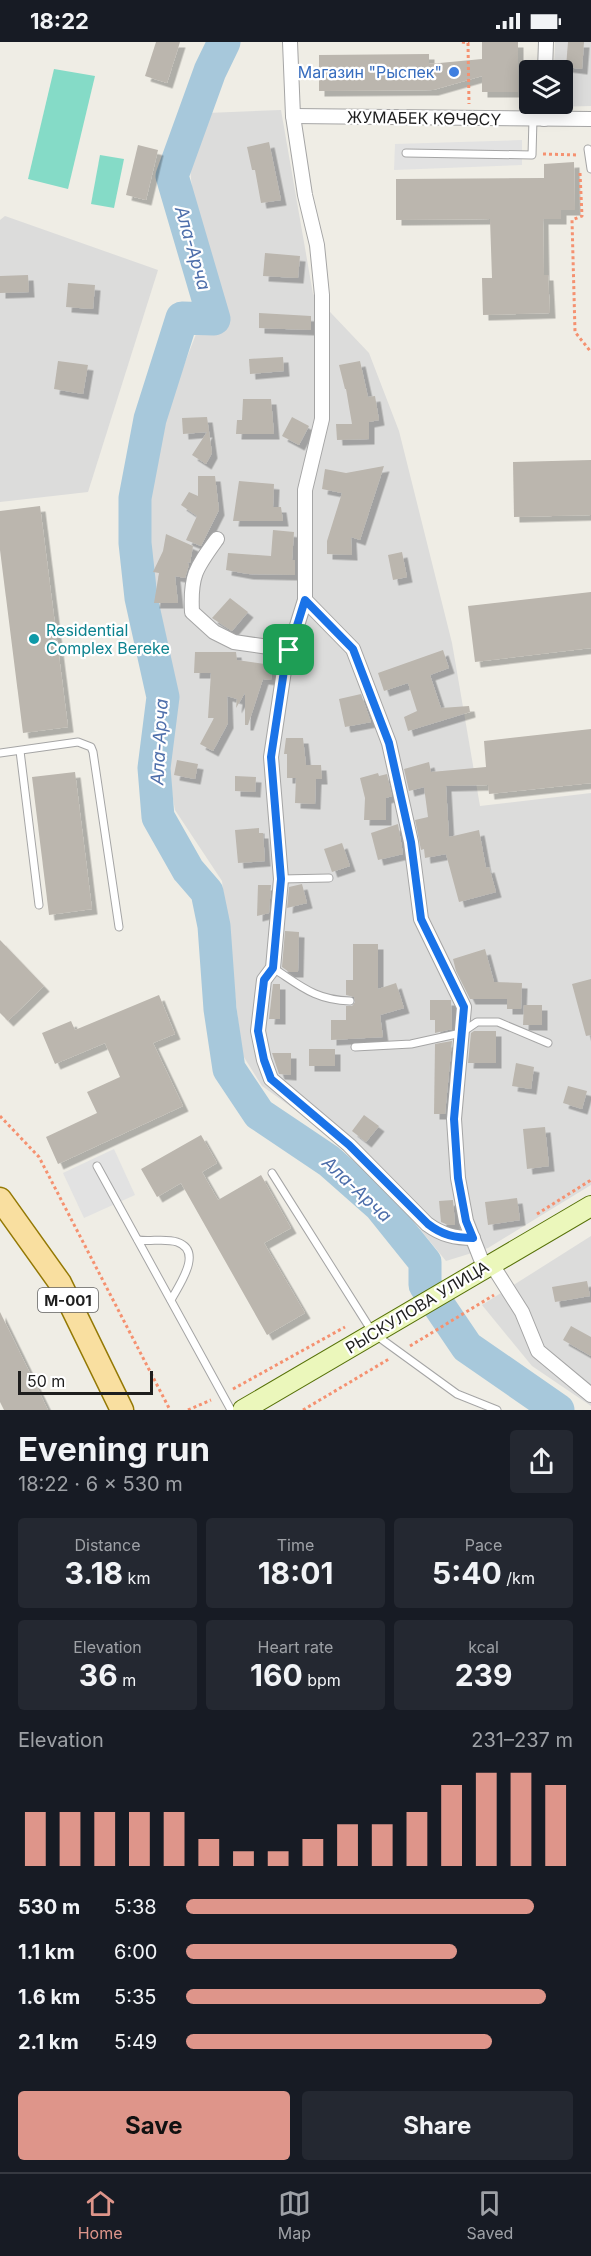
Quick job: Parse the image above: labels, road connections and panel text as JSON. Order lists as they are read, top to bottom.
{
  "streets": {
    "main road": ["М-001", "РЫСКУЛОВА УЛИЦА"],
    "street": ["ЖУМАБЕК КӨЧӨСҮ"]
  },
  "water": ["Ала-Арча"],
  "places": ["Магазин \"Рыспек\"", "Residential Complex Bereke"],
  "scale_bar": "50 m",
  "page": {
    "status": "18:22",
    "scale": "50 m",
    "heading": ["Evening run", "18:22 · 6 × 530 m"],
    "stats": [
      ["Distance", "3.18 km"],
      ["Time", "18:01"],
      ["Pace", "5:40 /km"],
      ["Elevation", "36 m"],
      ["Heart rate", "160 bpm"],
      ["kcal", "239"]
    ],
    "chart": ["Elevation", "231–237 m"],
    "list": [
      {
        "name": "530 m",
        "note": "5:38"
      },
      {
        "name": "1.1 km",
        "note": "6:00"
      },
      {
        "name": "1.6 km",
        "note": "5:35"
      },
      {
        "name": "2.1 km",
        "note": "5:49"
      }
    ],
    "buttons": ["Save", "Share"],
    "tabs": ["Home", "Map", "Saved"]
  }
}
